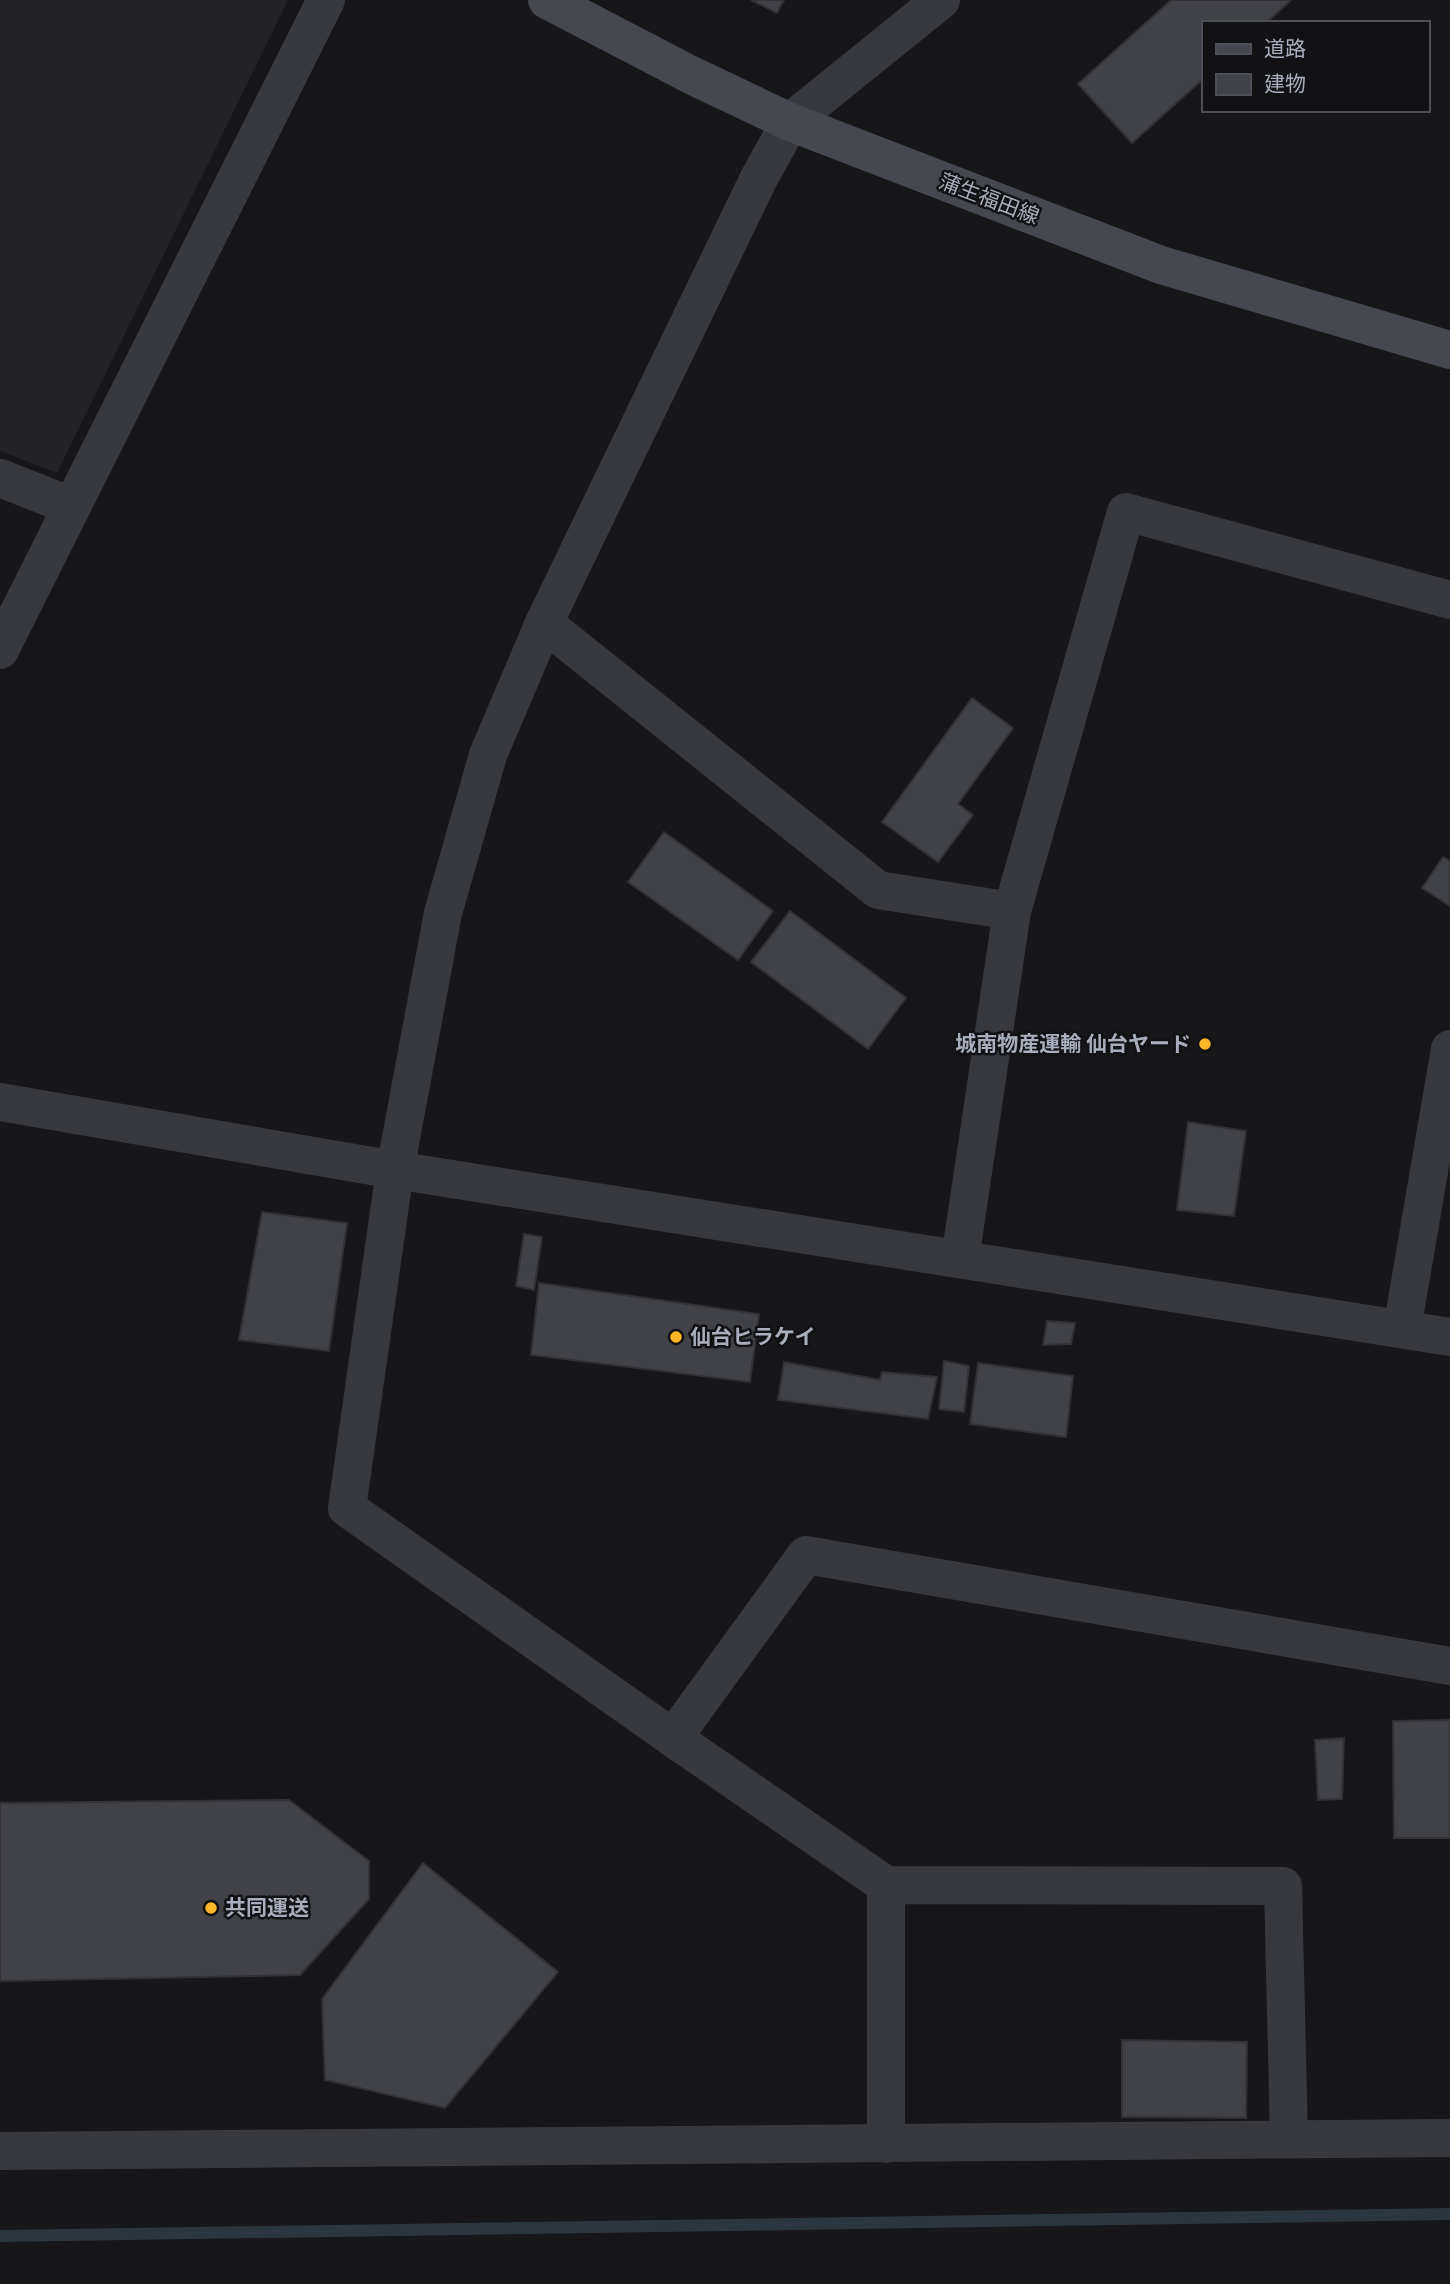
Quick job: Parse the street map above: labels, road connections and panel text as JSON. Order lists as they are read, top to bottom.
{
  "streets": {
    "main road": ["蒲生福田線"]
  },
  "places": ["城南物産運輸 仙台ヤード", "仙台ヒラケイ", "共同運送"],
  "legend": ["道路", "建物"]
}
